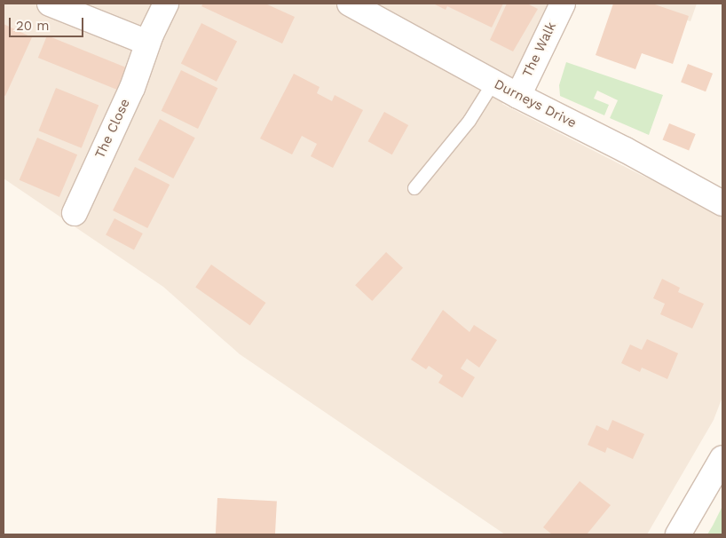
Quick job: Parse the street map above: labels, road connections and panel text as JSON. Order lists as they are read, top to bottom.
{
  "streets": {
    "street": ["The Walk", "Durneys Drive", "The Close"]
  },
  "crossings": [
    ["The Walk", "Durneys Drive"]
  ],
  "scale_bar": "20 m"
}
